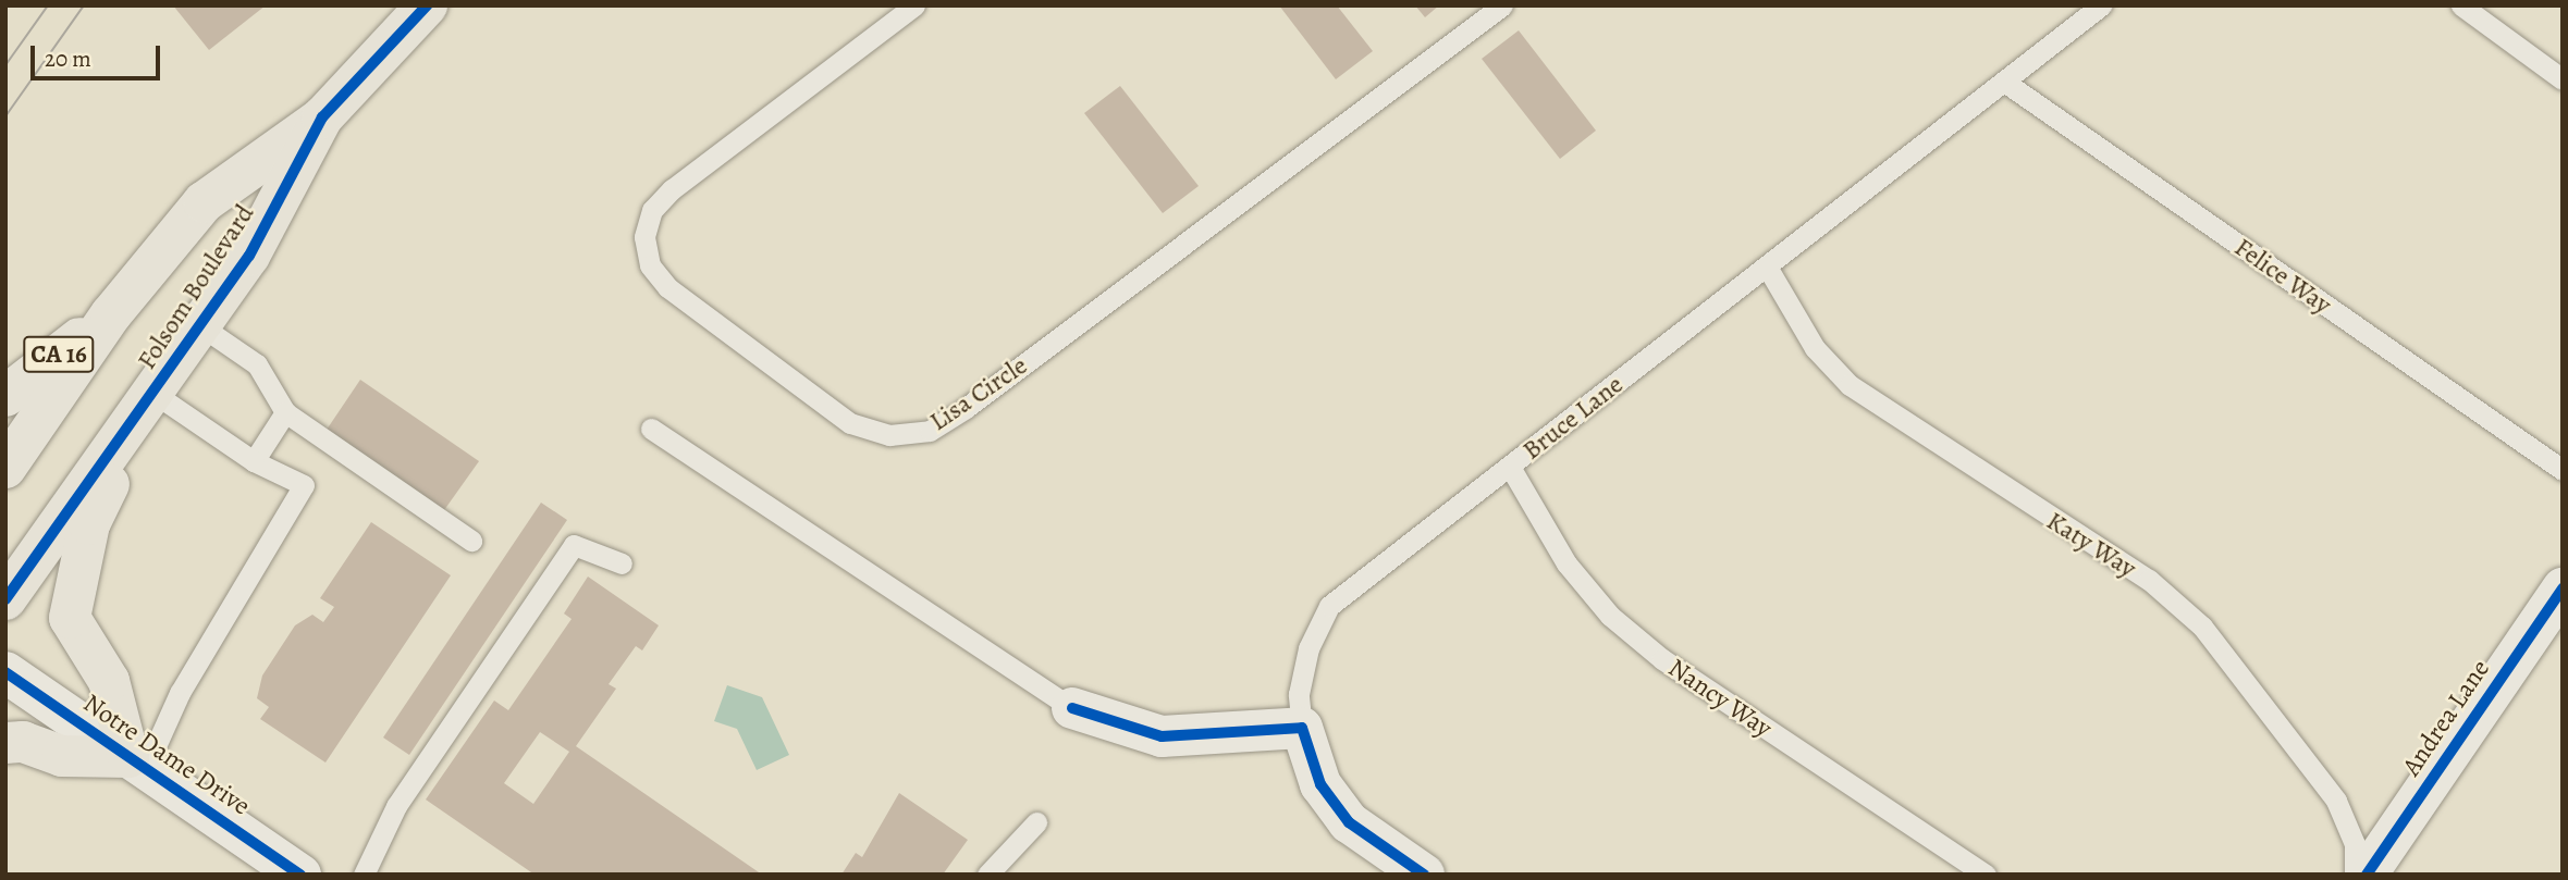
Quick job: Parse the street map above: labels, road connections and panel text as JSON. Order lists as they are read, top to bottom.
{
  "streets": {
    "main road": ["Folsom Boulevard", "CA 16"],
    "street": ["Andrea Lane", "Notre Dame Drive"],
    "lane": [
      "Felice Way",
      "Lisa Circle",
      "Bruce Lane",
      "Katy Way",
      "Nancy Way"
    ]
  },
  "crossings": [
    ["Felice Way", "Bruce Lane"],
    ["Bruce Lane", "Katy Way"],
    ["Bruce Lane", "Nancy Way"]
  ],
  "scale_bar": "20 m"
}
